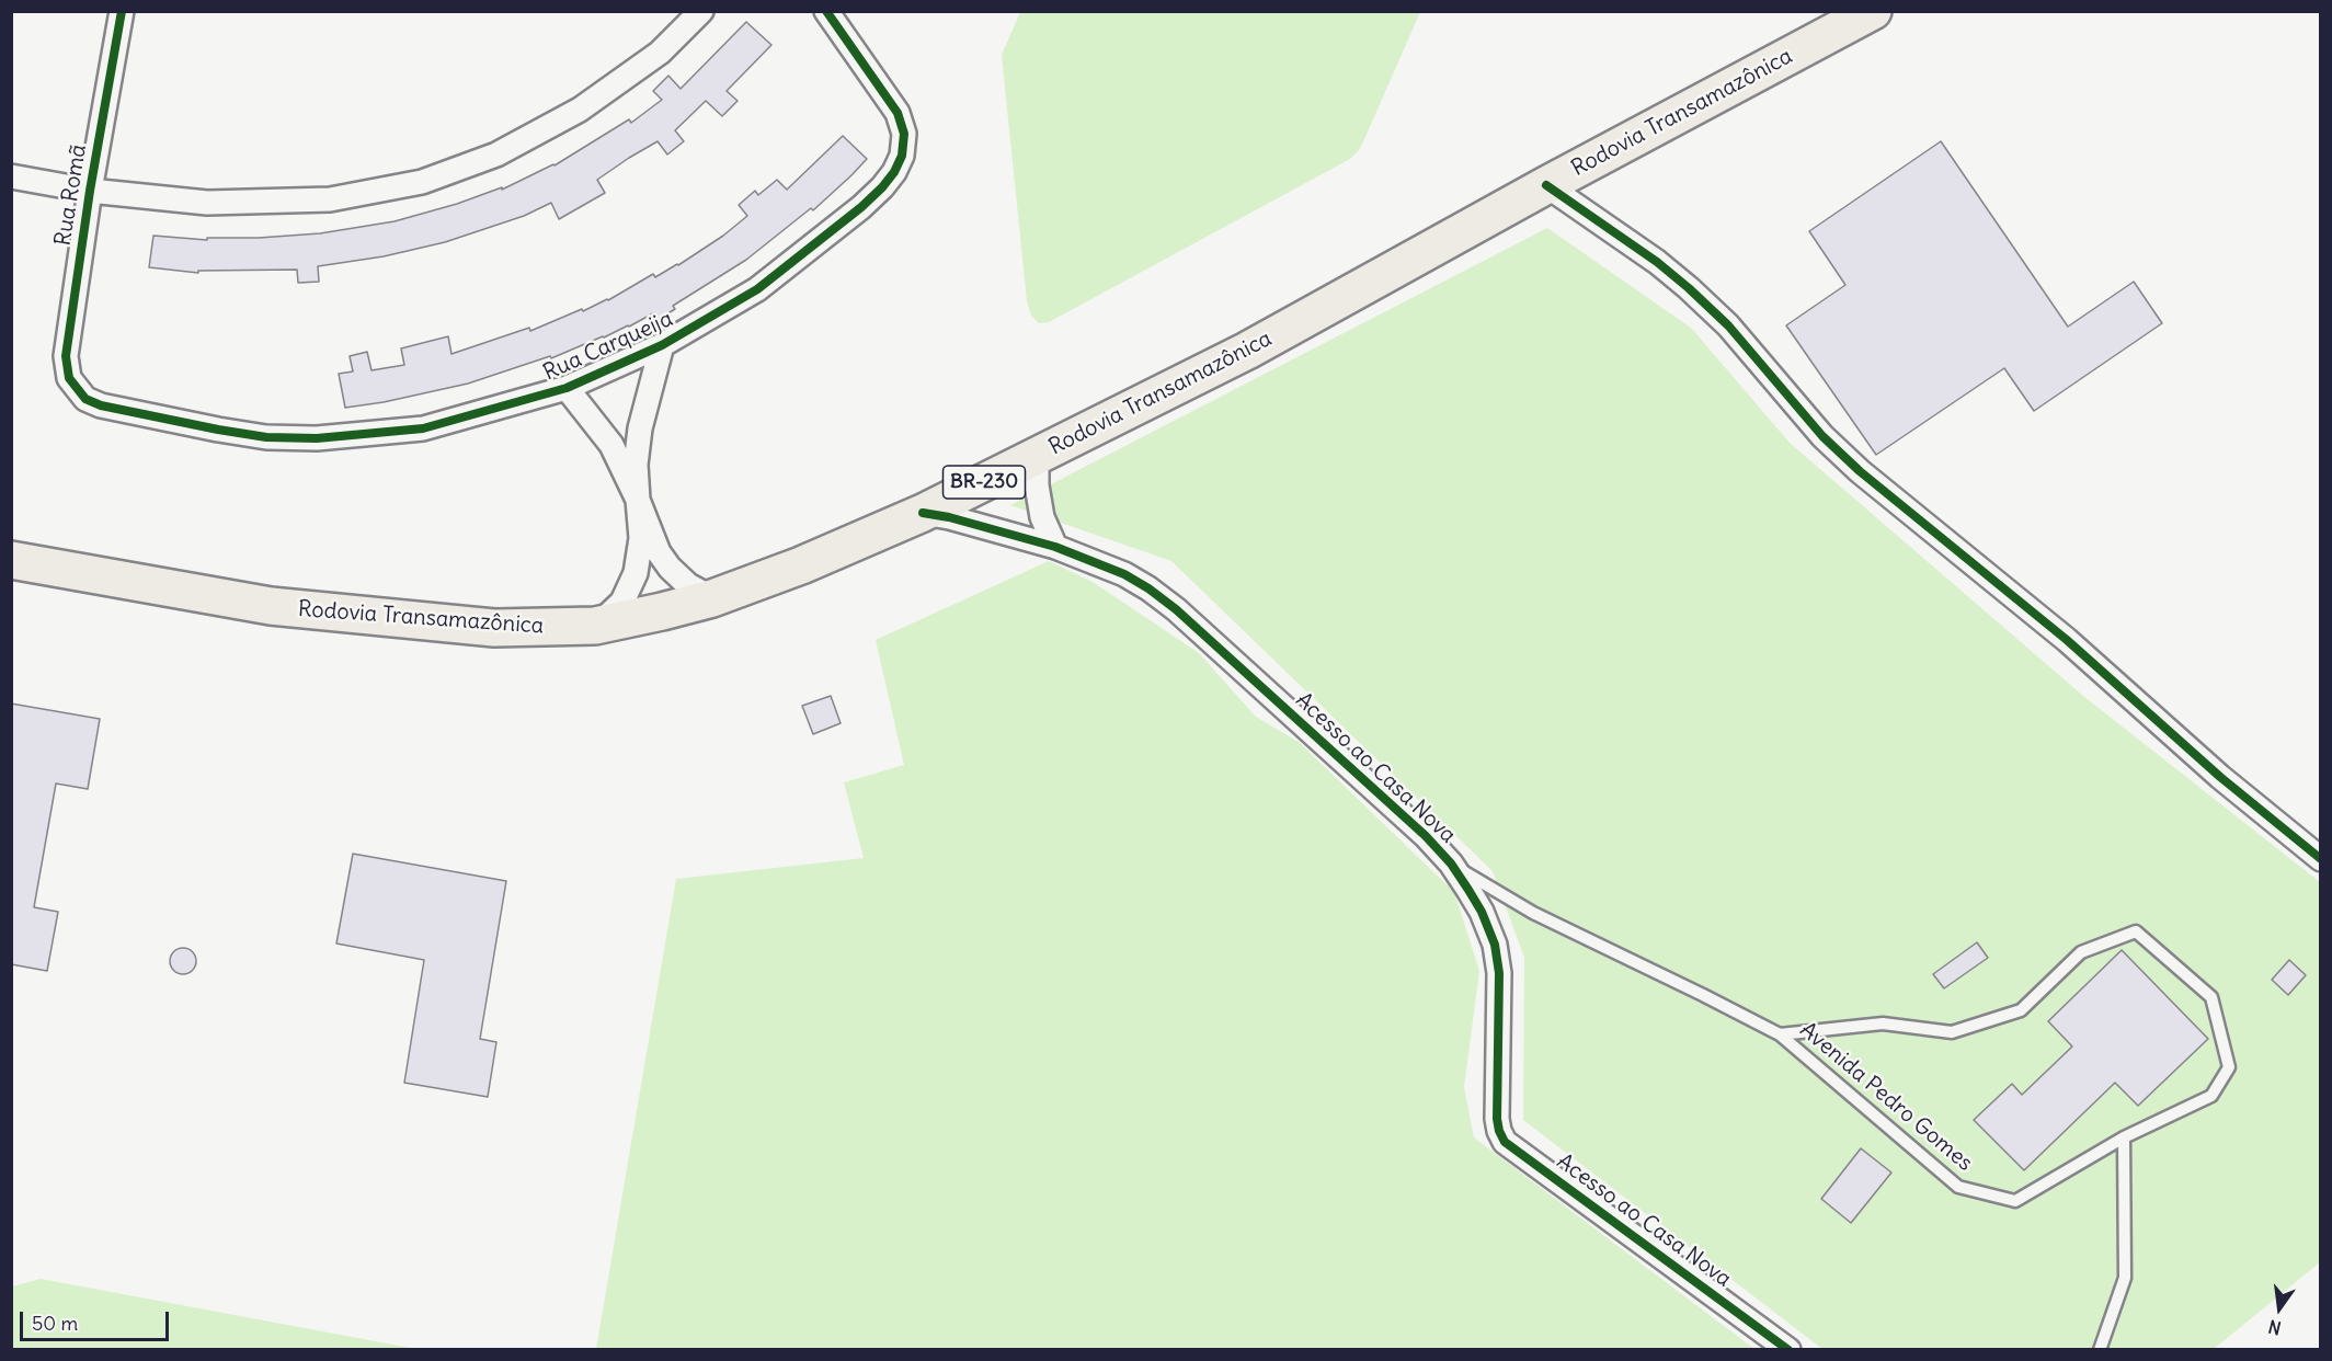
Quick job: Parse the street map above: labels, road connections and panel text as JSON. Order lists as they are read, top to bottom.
{
  "streets": {
    "highway": ["Rodovia Transamazônica", "BR-230"],
    "street": ["Rua Romã", "Rua Carqueija", "Acesso ao Casa Nova"],
    "lane": ["Avenida Pedro Gomes"]
  },
  "crossings": [
    ["Rodovia Transamazônica", "Acesso ao Casa Nova"],
    ["Rua Romã", "Rua Carqueija"],
    ["Acesso ao Casa Nova", "Avenida Pedro Gomes"]
  ],
  "scale_bar": "50 m",
  "north": "bottom"
}
